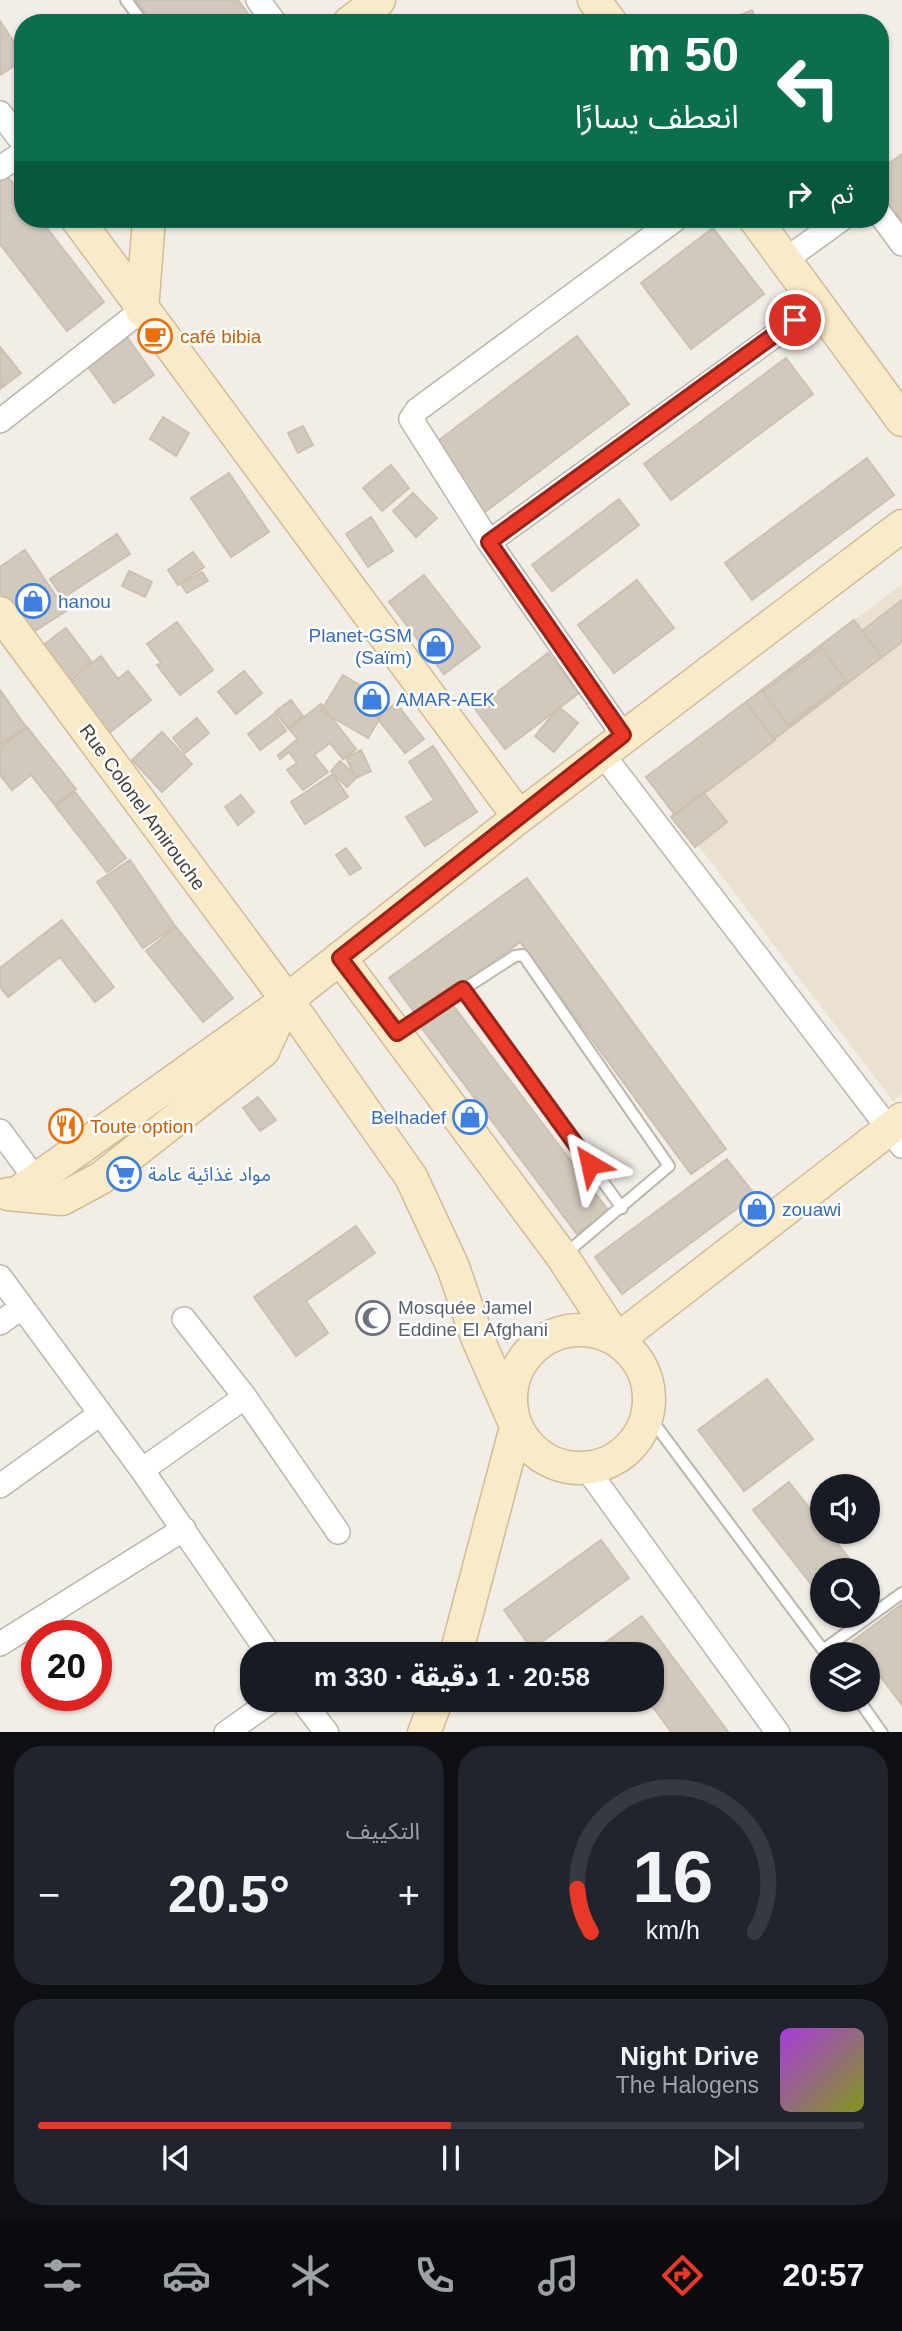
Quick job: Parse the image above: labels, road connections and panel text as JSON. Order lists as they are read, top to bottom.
{
  "streets": {
    "street": ["Rue Colonel Amirouche"]
  },
  "places": {
    "cafe": ["café bibia"],
    "shop": [
      "hanou",
      "Planet-GSM (Saïm)",
      "AMAR-AEK",
      "Belhadef",
      "zouawi"
    ],
    "restaurant": ["Toute option"],
    "supermarket": ["مواد غذائية عامة"],
    "mosque": ["Mosquée Jamel Eddine El Afghani"]
  },
  "page": {
    "turn": ["50 m", "انعطف يسارًا"],
    "then": "ثم",
    "limit": "20",
    "trip": "20:58 · 1 دقيقة · 330 m",
    "tile": "التكييف",
    "heat": ["−", "20.5°", "+"],
    "song": ["Night Drive", "The Halogens"],
    "tabs": "20:57",
    "gauge": ["16", "km/h"]
  }
}
